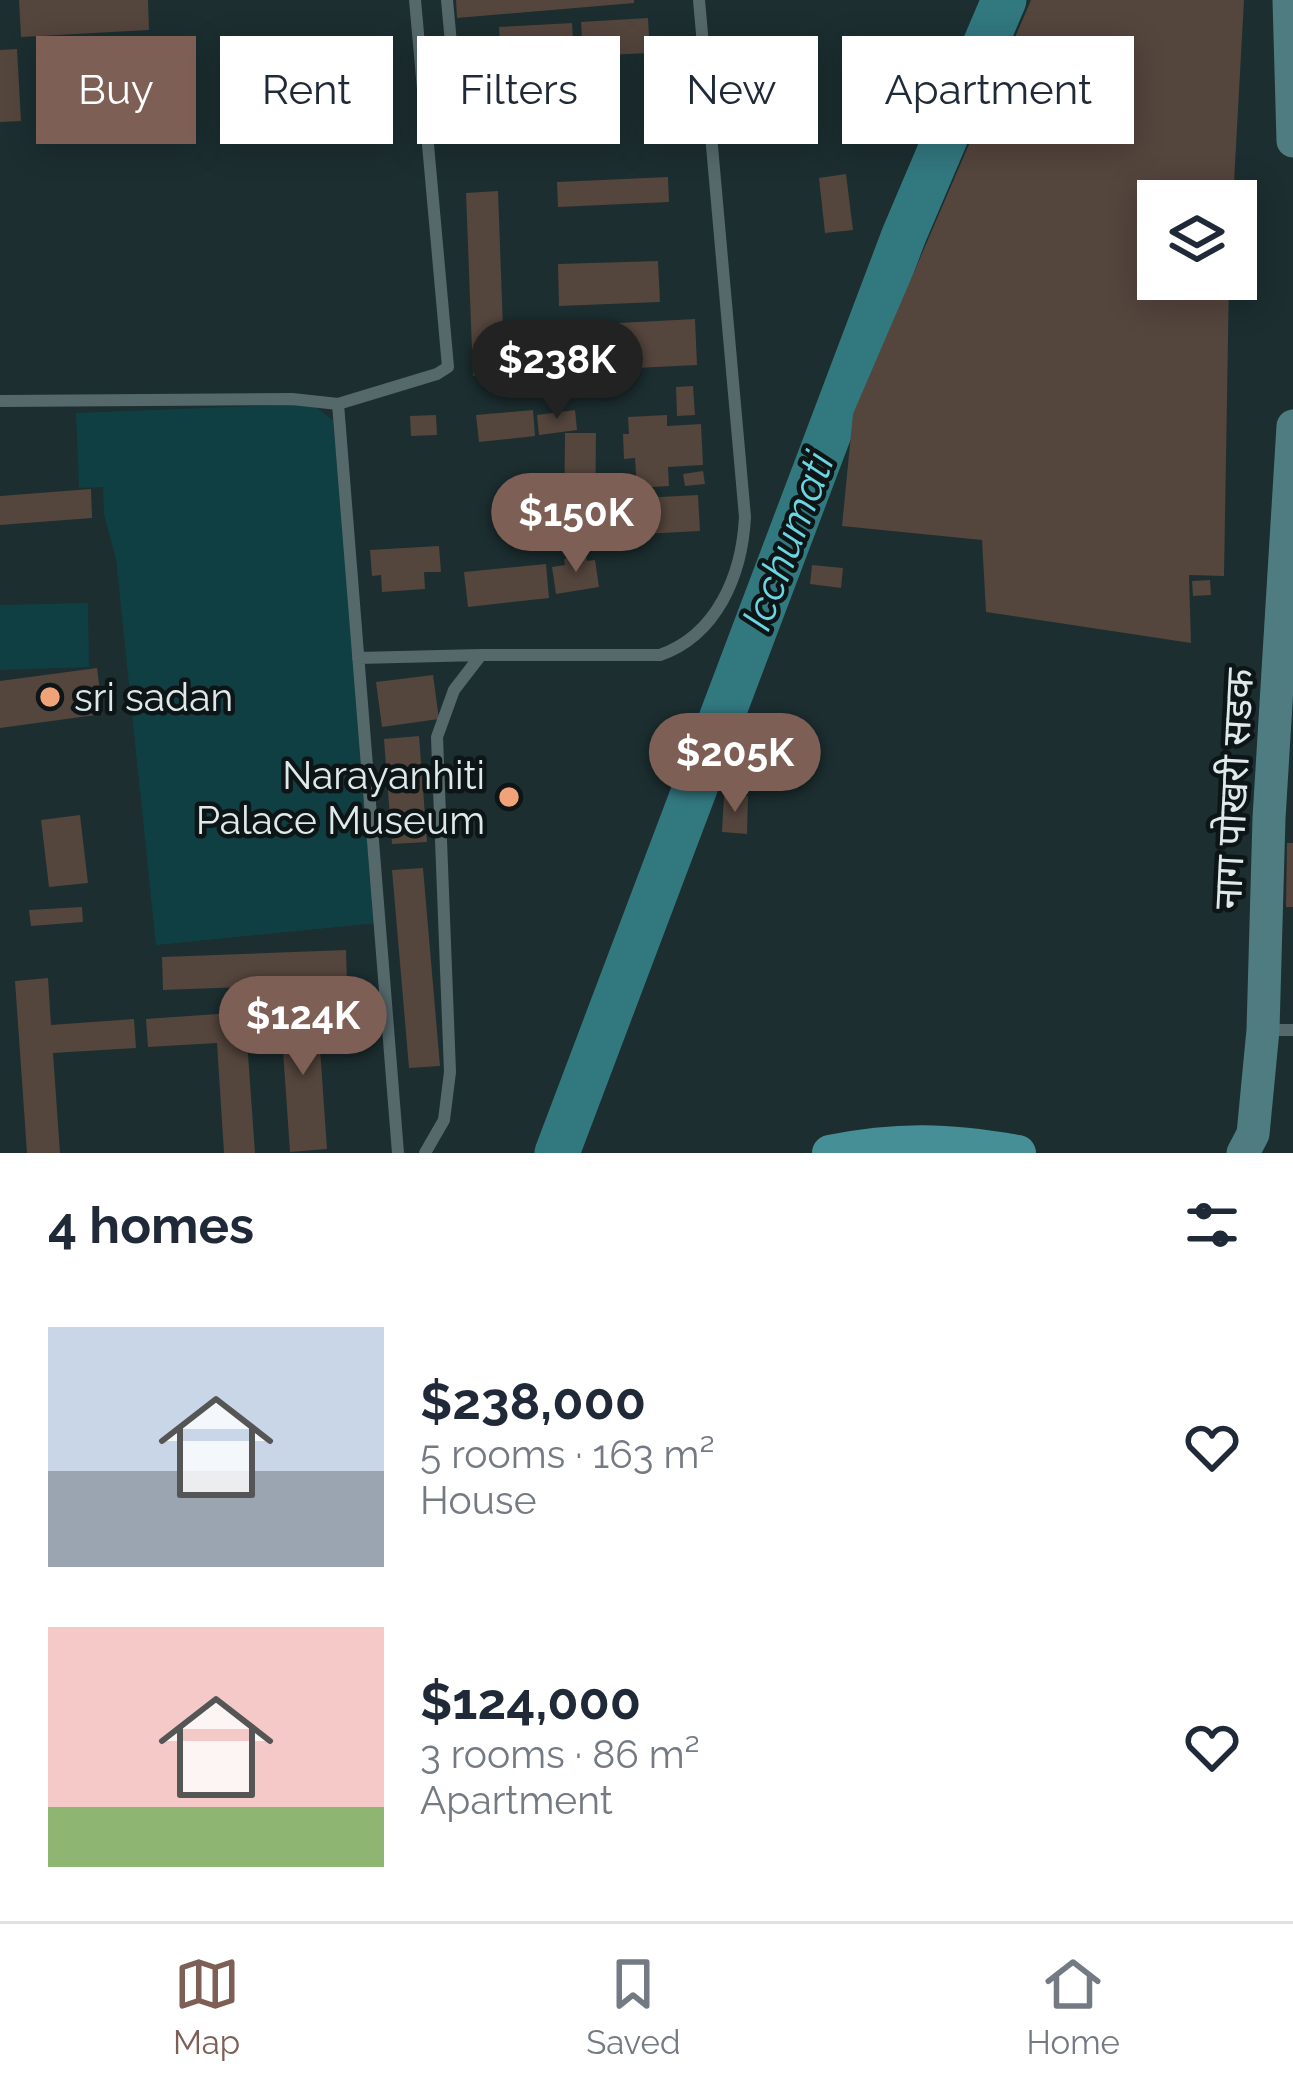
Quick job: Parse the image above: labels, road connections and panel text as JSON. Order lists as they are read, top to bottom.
{
  "streets": {
    "main road": ["नाग पोखरी सडक"]
  },
  "water": ["Icchumati"],
  "places": ["sri sadan", "Narayanhiti Palace Museum"],
  "page": {
    "chip": [
      "Buy",
      "Rent",
      "Filters",
      "New",
      "Apartment"
    ],
    "price": [
      "$238K",
      "$150K",
      "$205K",
      "$124K"
    ],
    "heading": "4 homes",
    "list": [
      {
        "name": "$238,000",
        "note": "5 rooms · 163 m² · House"
      },
      {
        "name": "$124,000",
        "note": "3 rooms · 86 m² · Apartment"
      }
    ],
    "tabs": ["Map", "Saved", "Home"]
  }
}
